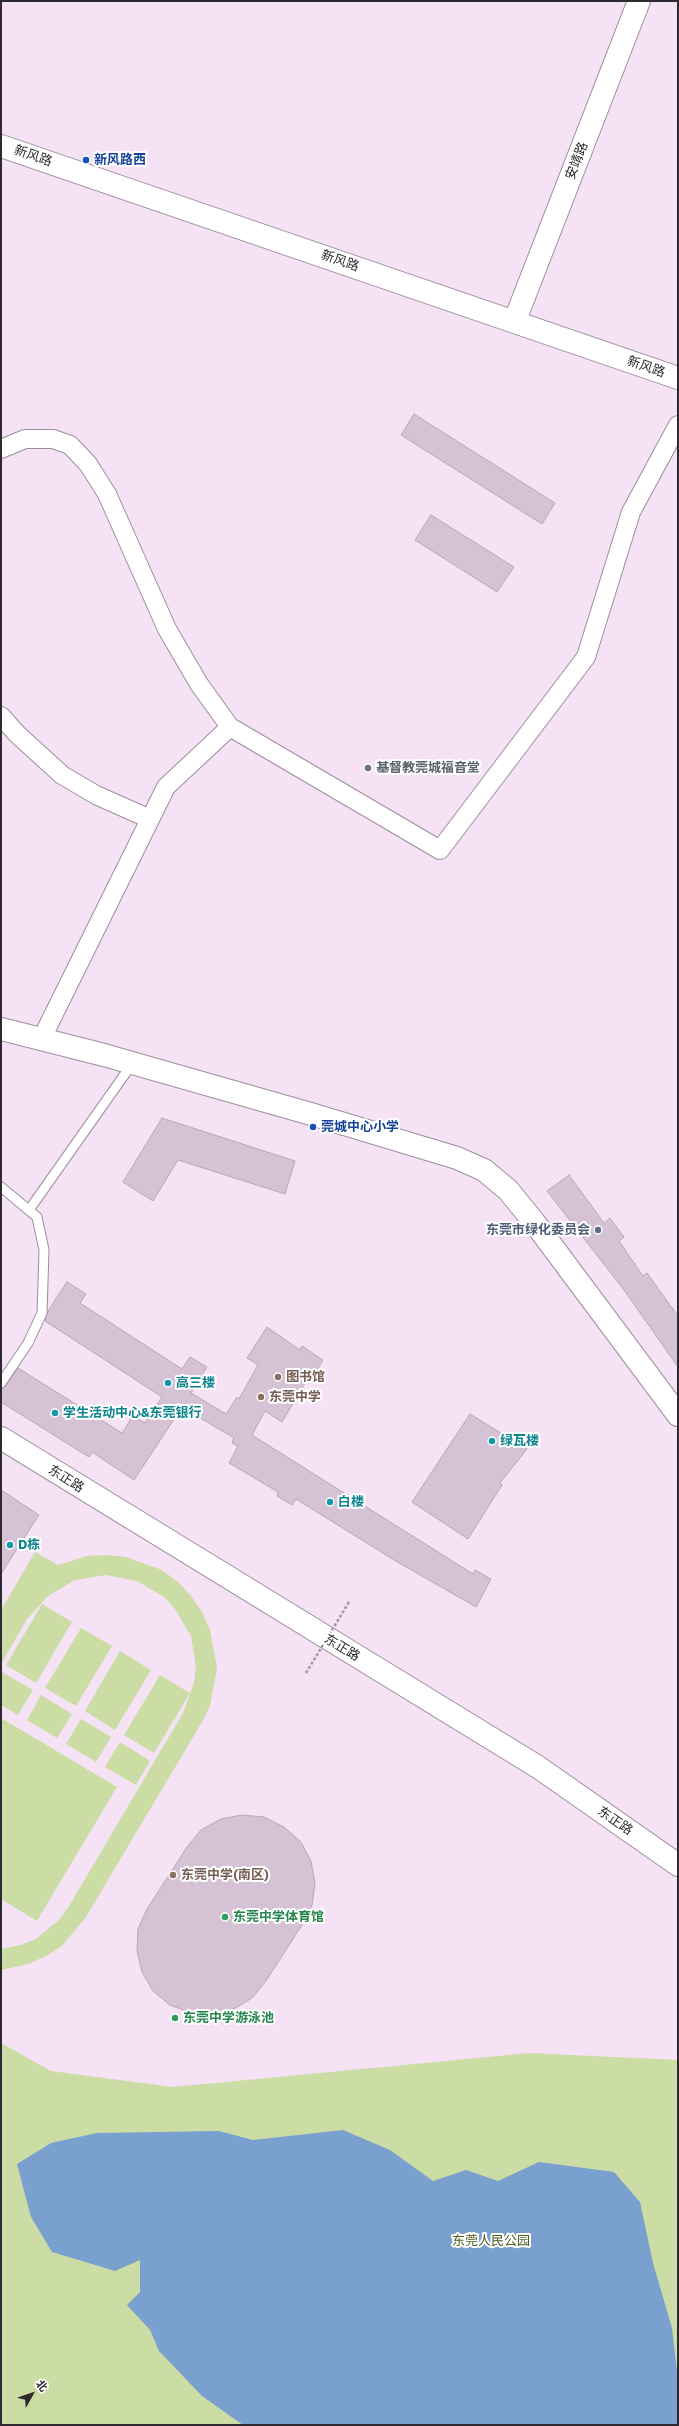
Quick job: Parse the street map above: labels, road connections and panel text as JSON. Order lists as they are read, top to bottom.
{
  "streets": {
    "street": ["新风路", "安靖路", "东正路"]
  },
  "crossings": [
    ["新风路", "安靖路"]
  ],
  "parks": ["东莞人民公园"],
  "places": [
    "新风路西",
    "基督教莞城福音堂",
    "莞城中心小学",
    "东莞市绿化委员会",
    "图书馆",
    "高三楼",
    "东莞中学",
    "学生活动中心&东莞银行",
    "绿瓦楼",
    "白楼",
    "D栋",
    "东莞中学(南区)",
    "东莞中学体育馆",
    "东莞中学游泳池"
  ],
  "north": "top right"
}
